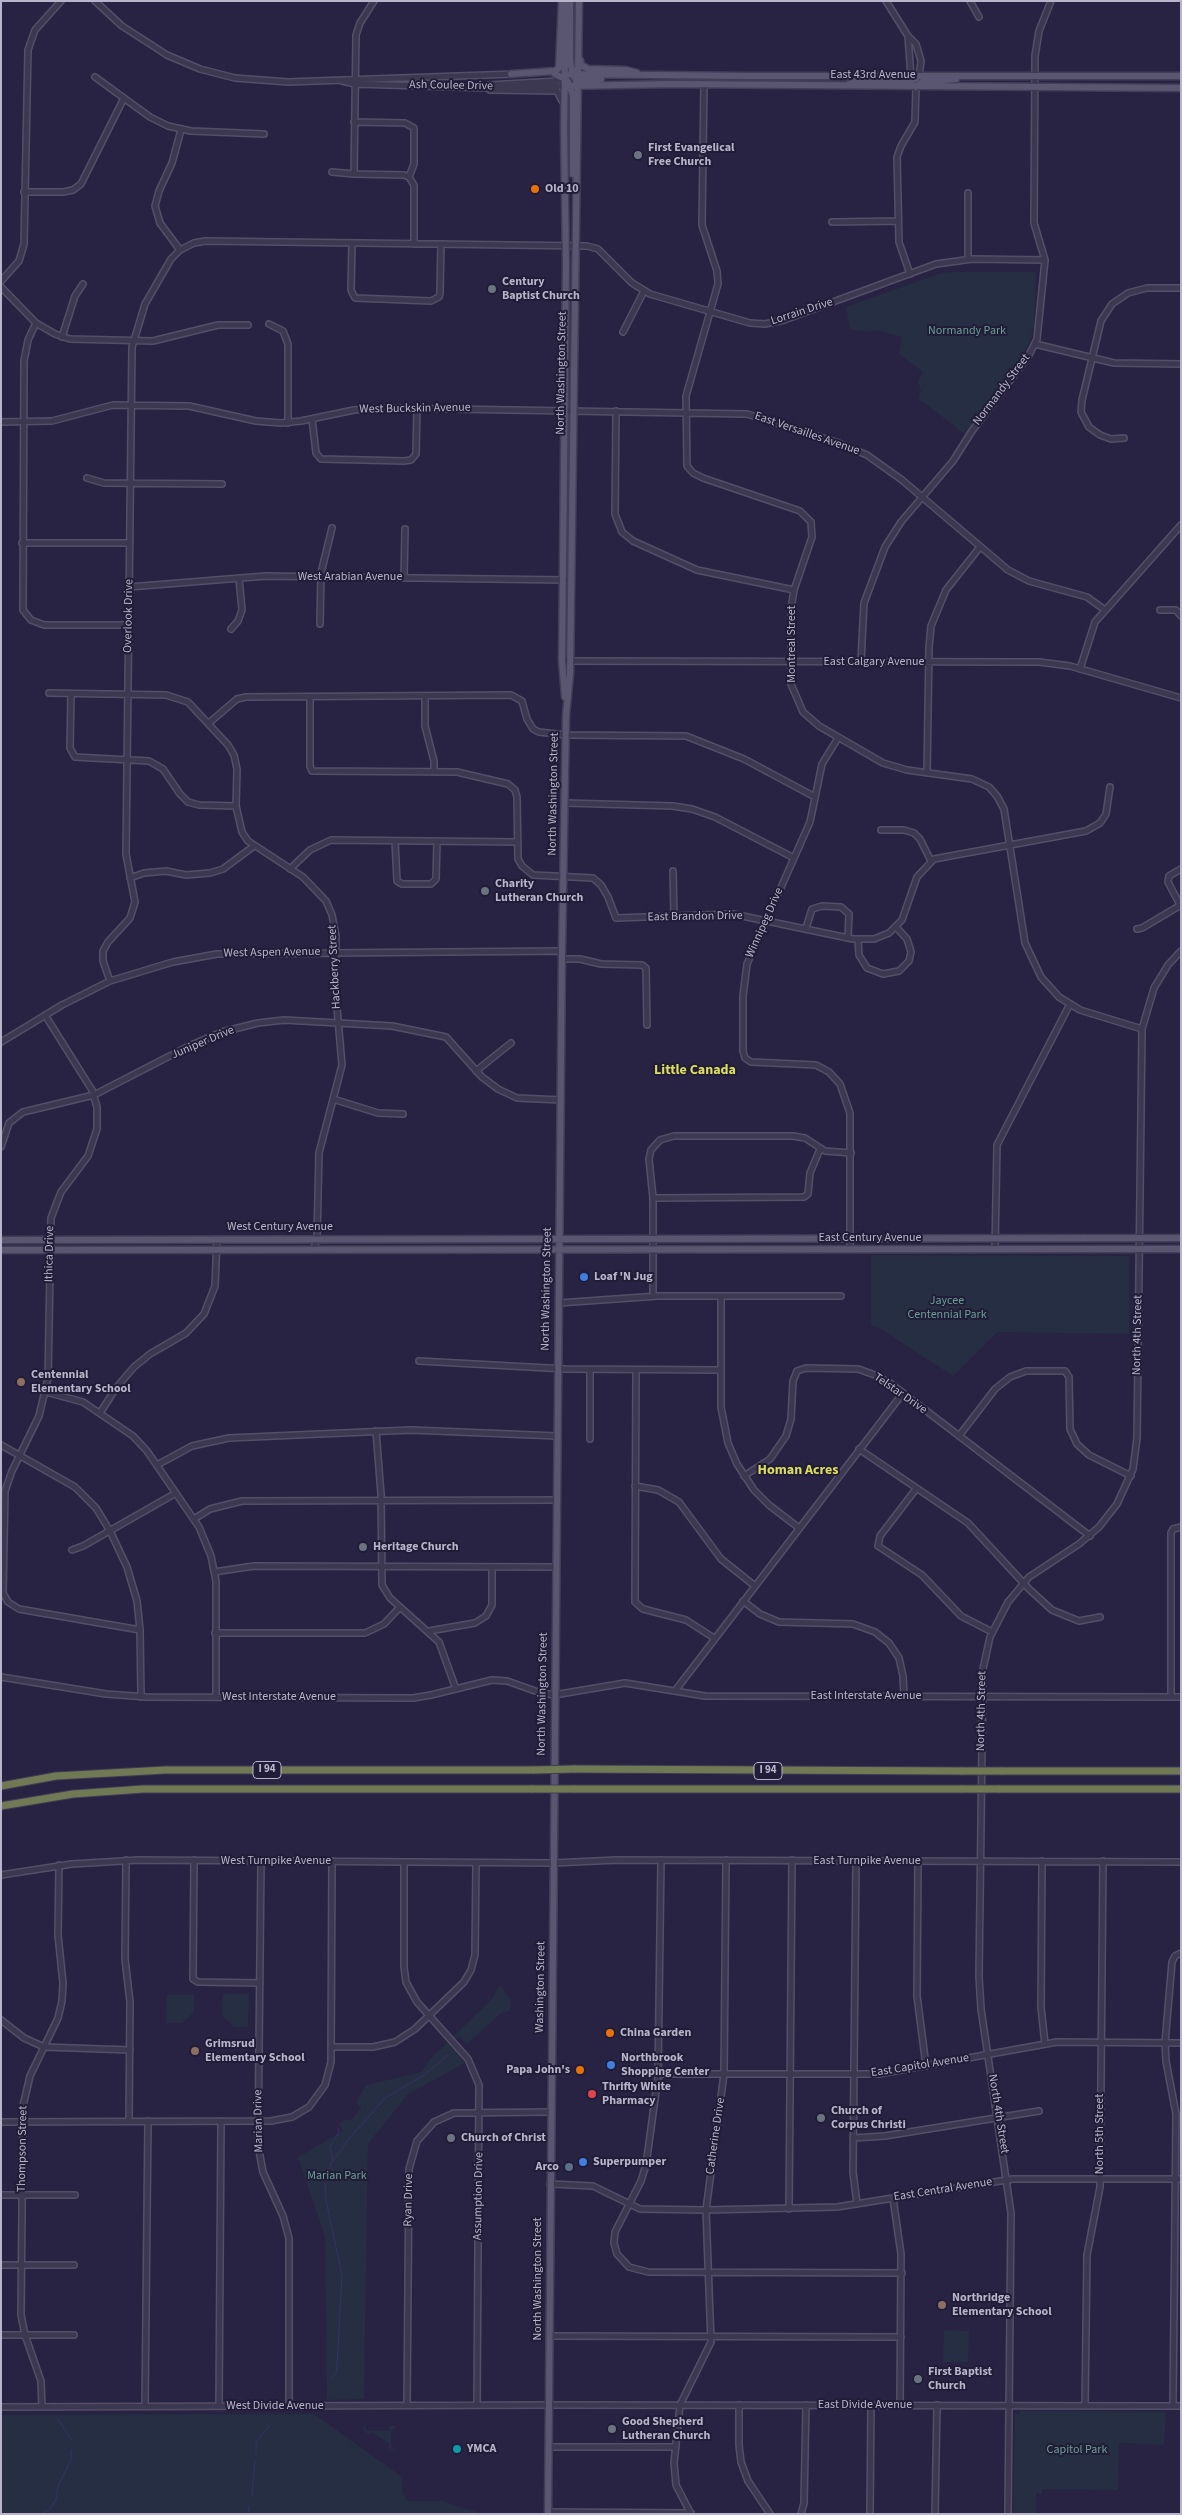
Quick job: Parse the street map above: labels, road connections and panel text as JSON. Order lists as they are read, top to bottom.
{
  "streets": {
    "highway": ["I 94"],
    "main road": [
      "East 43rd Avenue",
      "North Washington Street",
      "West Century Avenue",
      "East Century Avenue",
      "Washington Street"
    ],
    "street": [
      "Ash Coulee Drive",
      "Lorrain Drive",
      "Normandy Street",
      "West Buckskin Avenue",
      "East Versailles Avenue",
      "West Arabian Avenue",
      "Overlook Drive",
      "Montreal Street",
      "East Calgary Avenue",
      "East Brandon Drive",
      "Winnipeg Drive",
      "West Aspen Avenue",
      "Hackberry Street",
      "Juniper Drive",
      "Ithica Drive",
      "North 4th Street",
      "Telstar Drive",
      "East Interstate Avenue",
      "West Interstate Avenue",
      "West Turnpike Avenue",
      "East Turnpike Avenue",
      "East Capitol Avenue",
      "Marian Drive",
      "North 5th Street",
      "Catherine Drive",
      "Thompson Street",
      "East Central Avenue",
      "Assumption Drive",
      "Ryan Drive",
      "East Divide Avenue",
      "West Divide Avenue"
    ]
  },
  "crossings": [
    ["East 43rd Avenue", "Ash Coulee Drive"],
    ["East 43rd Avenue", "North Washington Street"],
    ["East 43rd Avenue", "Normandy Street"],
    ["East 43rd Avenue", "Montreal Street"],
    ["Ash Coulee Drive", "North Washington Street"],
    ["Lorrain Drive", "North Washington Street"],
    ["Lorrain Drive", "Normandy Street"],
    ["Lorrain Drive", "Overlook Drive"],
    ["Lorrain Drive", "Montreal Street"],
    ["North Washington Street", "West Buckskin Avenue"],
    ["North Washington Street", "East Versailles Avenue"],
    ["North Washington Street", "West Arabian Avenue"],
    ["North Washington Street", "East Calgary Avenue"],
    ["North Washington Street", "East Brandon Drive"],
    ["North Washington Street", "West Aspen Avenue"],
    ["North Washington Street", "Juniper Drive"],
    ["North Washington Street", "West Century Avenue"],
    ["North Washington Street", "East Century Avenue"],
    ["North Washington Street", "East Interstate Avenue"],
    ["North Washington Street", "West Interstate Avenue"],
    ["North Washington Street", "West Turnpike Avenue"],
    ["North Washington Street", "East Turnpike Avenue"],
    ["North Washington Street", "Washington Street"],
    ["North Washington Street", "East Central Avenue"],
    ["North Washington Street", "Ryan Drive"],
    ["North Washington Street", "East Divide Avenue"],
    ["North Washington Street", "West Divide Avenue"],
    ["Normandy Street", "East Versailles Avenue"],
    ["Normandy Street", "East Calgary Avenue"],
    ["West Buckskin Avenue", "East Versailles Avenue"],
    ["West Buckskin Avenue", "Overlook Drive"],
    ["East Versailles Avenue", "Montreal Street"],
    ["West Arabian Avenue", "Overlook Drive"],
    ["Overlook Drive", "West Aspen Avenue"],
    ["Overlook Drive", "Hackberry Street"],
    ["Montreal Street", "East Calgary Avenue"],
    ["Montreal Street", "Winnipeg Drive"],
    ["Montreal Street", "North 4th Street"],
    ["East Brandon Drive", "Winnipeg Drive"],
    ["Winnipeg Drive", "East Century Avenue"],
    ["West Aspen Avenue", "Hackberry Street"],
    ["West Aspen Avenue", "Ithica Drive"],
    ["Hackberry Street", "Juniper Drive"],
    ["Hackberry Street", "West Century Avenue"],
    ["Juniper Drive", "Ithica Drive"],
    ["West Century Avenue", "East Century Avenue"],
    ["West Century Avenue", "Ithica Drive"],
    ["East Century Avenue", "North 4th Street"],
    ["North 4th Street", "Telstar Drive"],
    ["North 4th Street", "East Interstate Avenue"],
    ["North 4th Street", "East Turnpike Avenue"],
    ["North 4th Street", "East Capitol Avenue"],
    ["North 4th Street", "East Central Avenue"],
    ["North 4th Street", "East Divide Avenue"],
    ["East Interstate Avenue", "West Interstate Avenue"],
    ["West Turnpike Avenue", "East Turnpike Avenue"],
    ["West Turnpike Avenue", "Washington Street"],
    ["West Turnpike Avenue", "Marian Drive"],
    ["West Turnpike Avenue", "Thompson Street"],
    ["West Turnpike Avenue", "Assumption Drive"],
    ["East Turnpike Avenue", "Washington Street"],
    ["East Turnpike Avenue", "North 5th Street"],
    ["East Turnpike Avenue", "Catherine Drive"],
    ["Washington Street", "Ryan Drive"],
    ["East Capitol Avenue", "North 5th Street"],
    ["East Capitol Avenue", "Catherine Drive"],
    ["Marian Drive", "West Divide Avenue"],
    ["North 5th Street", "East Central Avenue"],
    ["North 5th Street", "East Divide Avenue"],
    ["Catherine Drive", "East Central Avenue"],
    ["Catherine Drive", "East Divide Avenue"],
    ["Thompson Street", "West Divide Avenue"],
    ["Assumption Drive", "Ryan Drive"],
    ["Assumption Drive", "West Divide Avenue"],
    ["Ryan Drive", "West Divide Avenue"],
    ["East Divide Avenue", "West Divide Avenue"]
  ],
  "districts": ["Little Canada", "Homan Acres"],
  "parks": [
    "Normandy Park",
    "Jaycee Centennial Park",
    "Marian Park",
    "Capitol Park"
  ],
  "places": [
    "First Evangelical Free Church",
    "Old 10",
    "Century Baptist Church",
    "Charity Lutheran Church",
    "Loaf 'N Jug",
    "Centennial Elementary School",
    "Heritage Church",
    "China Garden",
    "Grimsrud Elementary School",
    "Northbrook Shopping Center",
    "Papa John's",
    "Thrifty White Pharmacy",
    "Church of Corpus Christi",
    "Church of Christ",
    "Superpumper",
    "Arco",
    "Northridge Elementary School",
    "First Baptist Church",
    "Good Shepherd Lutheran Church",
    "YMCA"
  ]
}
